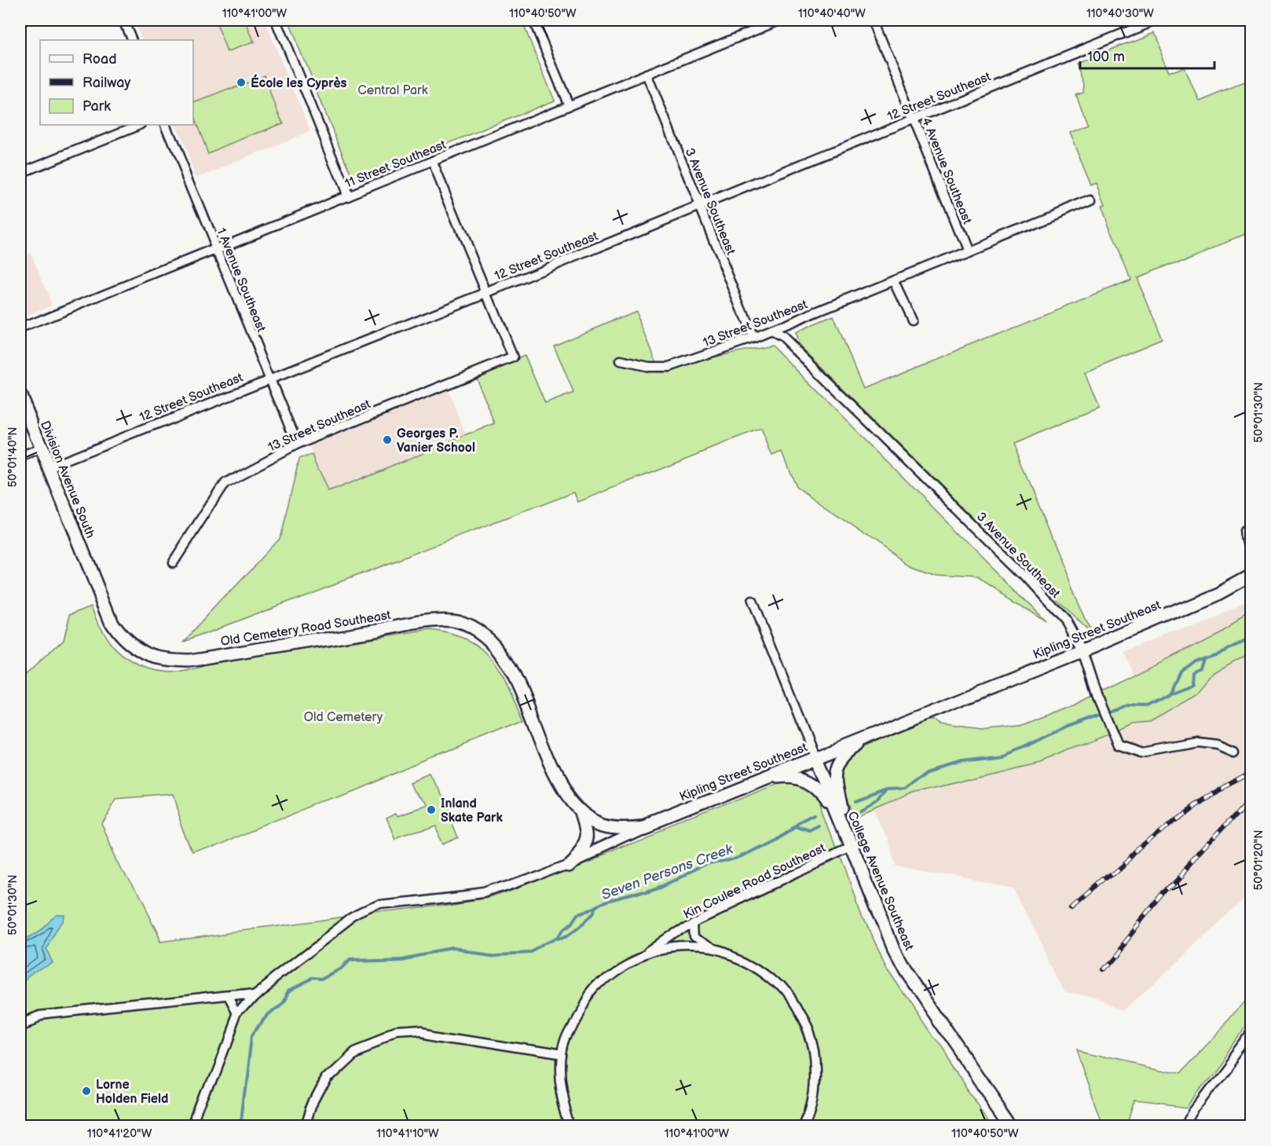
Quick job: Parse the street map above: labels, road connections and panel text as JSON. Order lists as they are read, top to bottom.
{
  "streets": {
    "street": [
      "12 Street Southeast",
      "11 Street Southeast",
      "4 Avenue Southeast",
      "3 Avenue Southeast",
      "1 Avenue Southeast",
      "13 Street Southeast",
      "Division Avenue South",
      "Old Cemetery Road Southeast",
      "Kipling Street Southeast",
      "Kin Coulee Road Southeast",
      "College Avenue Southeast"
    ]
  },
  "crossings": [
    ["12 Street Southeast", "4 Avenue Southeast"],
    ["12 Street Southeast", "3 Avenue Southeast"],
    ["12 Street Southeast", "1 Avenue Southeast"],
    ["12 Street Southeast", "13 Street Southeast"],
    ["12 Street Southeast", "Division Avenue South"],
    ["11 Street Southeast", "3 Avenue Southeast"],
    ["11 Street Southeast", "1 Avenue Southeast"],
    ["4 Avenue Southeast", "13 Street Southeast"],
    ["3 Avenue Southeast", "13 Street Southeast"],
    ["3 Avenue Southeast", "Kipling Street Southeast"],
    ["1 Avenue Southeast", "13 Street Southeast"],
    ["Division Avenue South", "Old Cemetery Road Southeast"],
    ["Kipling Street Southeast", "College Avenue Southeast"],
    ["Kin Coulee Road Southeast", "College Avenue Southeast"]
  ],
  "water": ["Seven Persons Creek"],
  "parks": ["Central Park", "Old Cemetery"],
  "places": [
    "École les Cyprès",
    "Georges P. Vanier School",
    "Inland Skate Park",
    "Lorne Holden Field"
  ],
  "legend": ["Road", "Railway", "Park"],
  "scale_bar": "100 m",
  "coordinates": [
    "110°41'00\"W",
    "110°40'50\"W",
    "110°40'40\"W",
    "110°40'30\"W",
    "50°01'30\"N",
    "50°01'40\"N",
    "50°01'20\"N",
    "110°41'20\"W",
    "110°41'10\"W"
  ]
}
